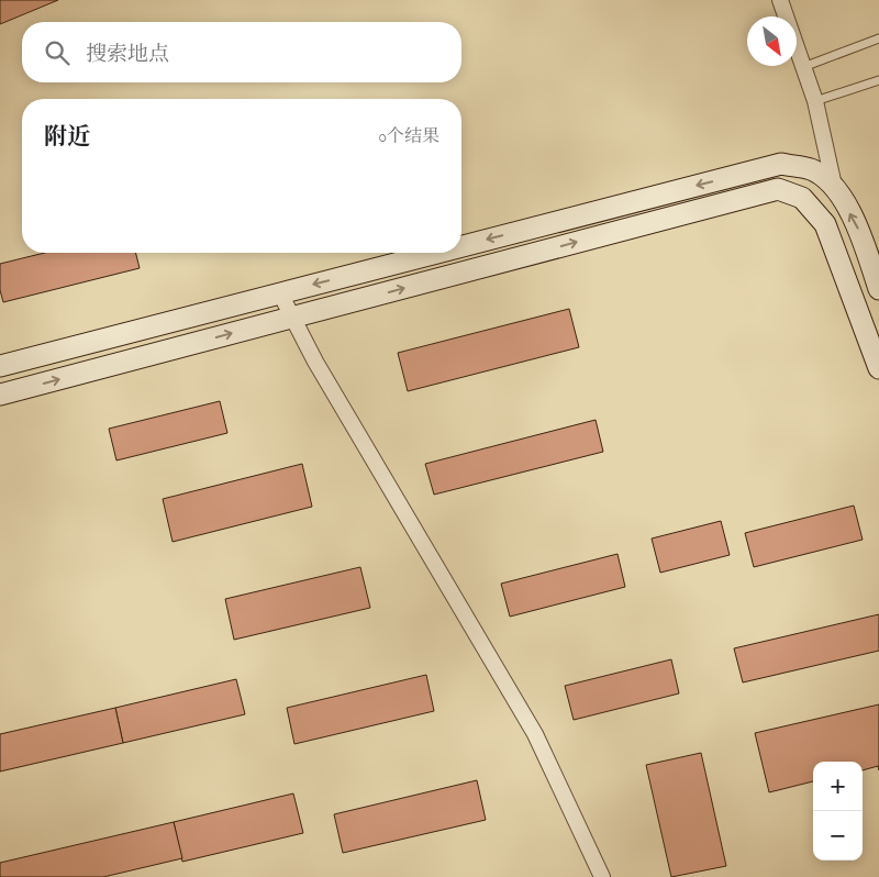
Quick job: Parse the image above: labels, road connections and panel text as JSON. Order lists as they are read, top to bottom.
{
  "north": "bottom right",
  "page": {
    "search": "搜索地点",
    "heading": ["附近", "0个结果"],
    "map_buttons": ["+", "−"]
  }
}
